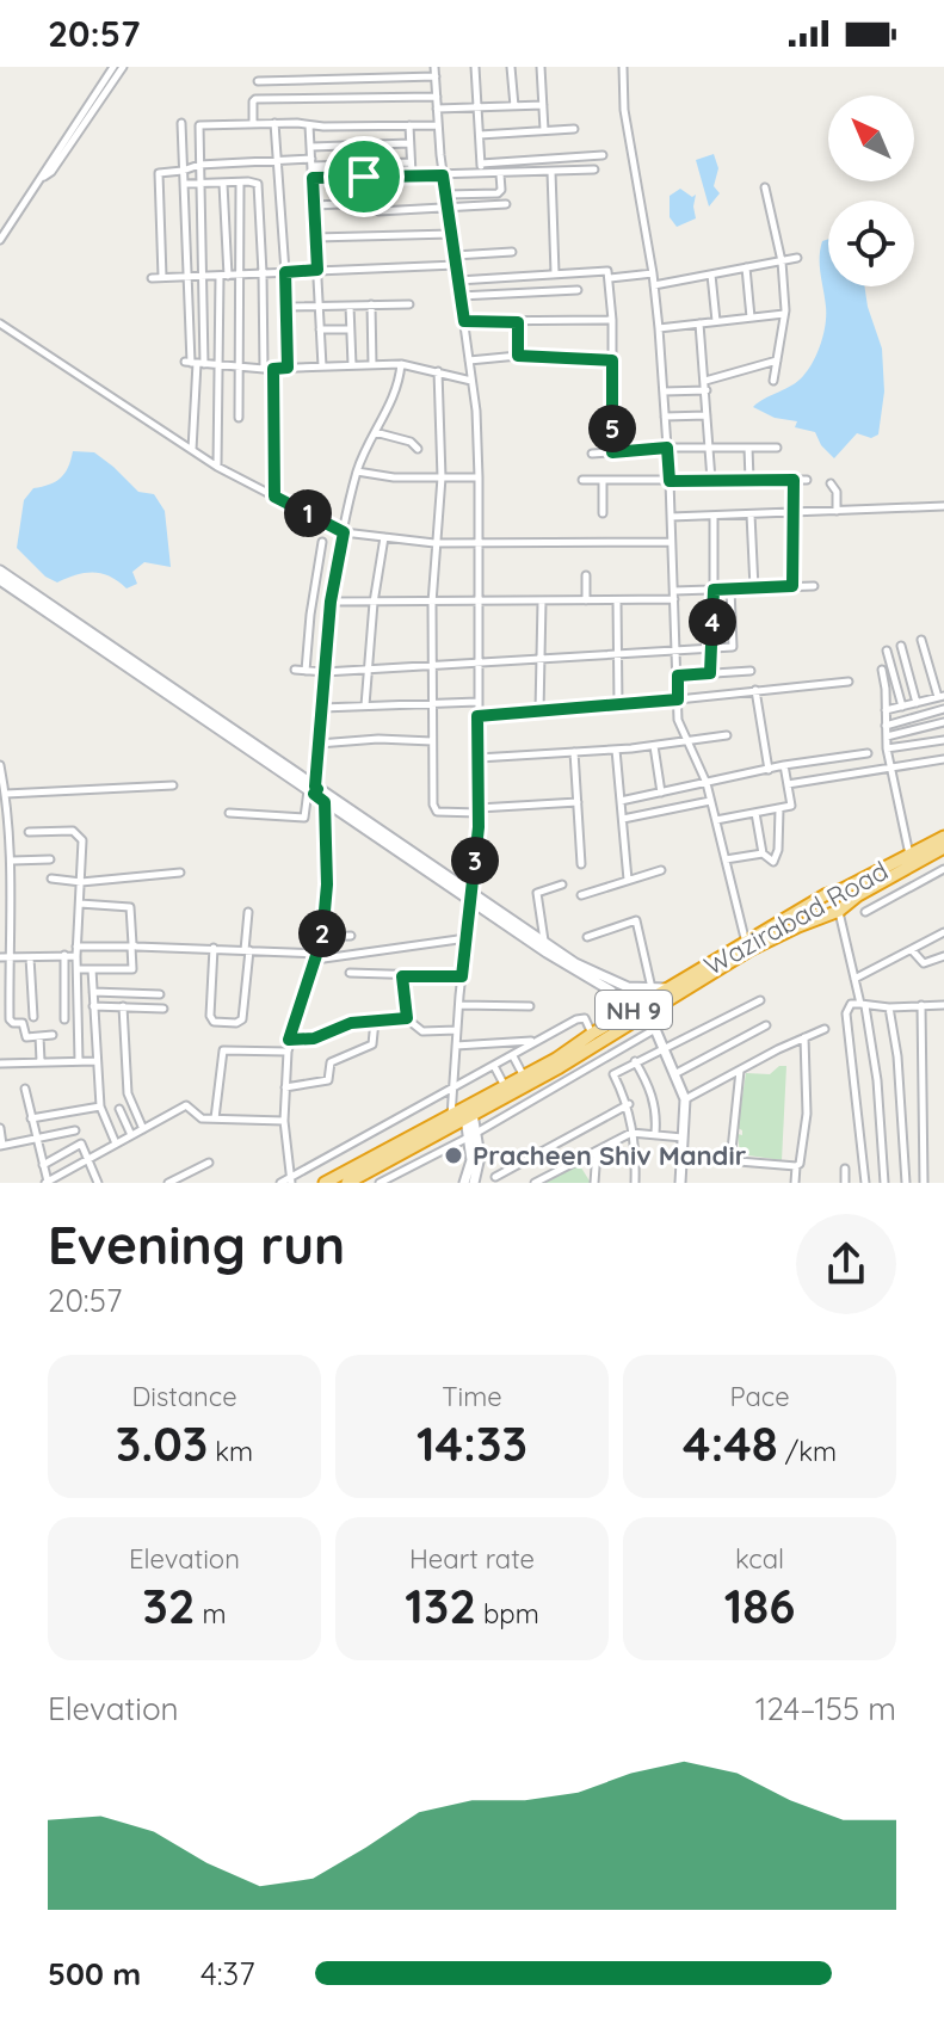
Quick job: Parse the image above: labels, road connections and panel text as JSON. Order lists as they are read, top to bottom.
{
  "streets": {
    "highway": ["Wazirabad Road", "NH 9"]
  },
  "places": ["Pracheen Shiv Mandir"],
  "north": "top left",
  "page": {
    "status": "20:57",
    "pins": [
      "5",
      "1",
      "4",
      "3",
      "2"
    ],
    "heading": ["Evening run", "20:57"],
    "stats": [
      ["Distance", "3.03 km"],
      ["Time", "14:33"],
      ["Pace", "4:48 /km"],
      ["Elevation", "32 m"],
      ["Heart rate", "132 bpm"],
      ["kcal", "186"]
    ],
    "chart": ["Elevation", "124–155 m"],
    "list": [
      {
        "name": "500 m",
        "note": "4:37"
      }
    ]
  }
}
